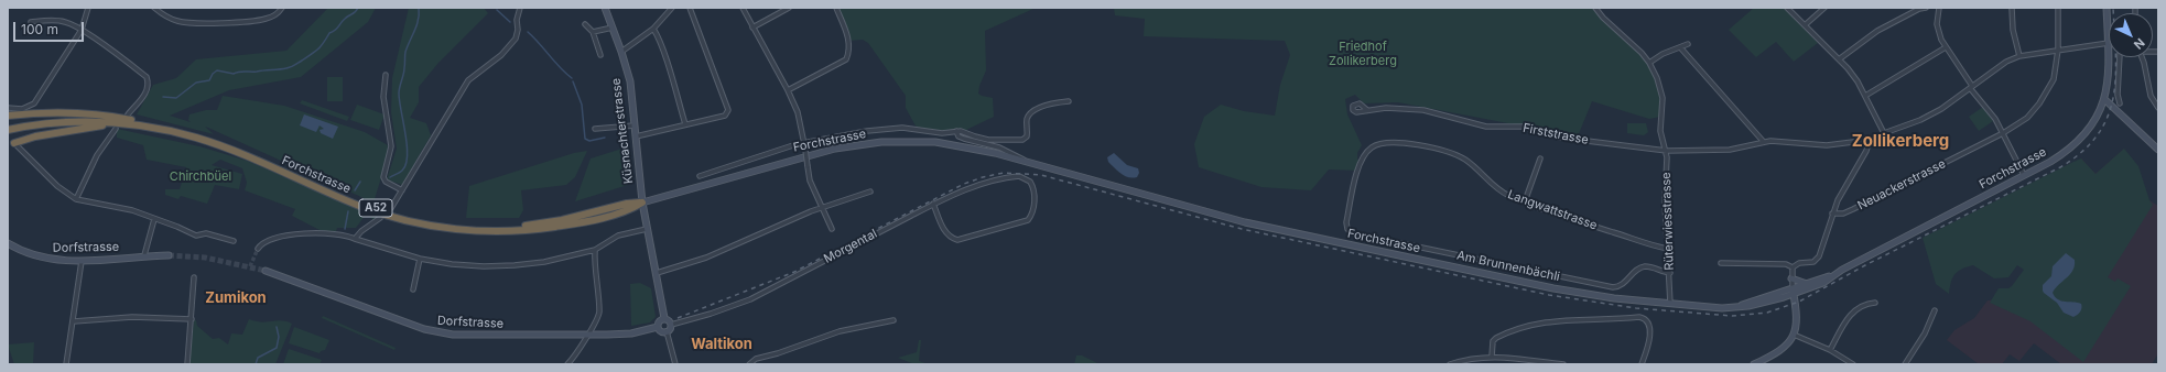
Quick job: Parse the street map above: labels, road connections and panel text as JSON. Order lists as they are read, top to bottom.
{
  "streets": {
    "highway": ["Forchstrasse", "A52"],
    "main road": ["Küsnachterstrasse", "Dorfstrasse"],
    "street": [
      "Firststrasse",
      "Neuackerstrasse",
      "Langwattstrasse",
      "Rüterwiesstrasse",
      "Morgental",
      "Am Brunnenbächli"
    ]
  },
  "crossings": [
    ["Küsnachterstrasse", "Forchstrasse"],
    ["Firststrasse", "Rüterwiesstrasse"],
    ["Forchstrasse", "Rüterwiesstrasse"],
    ["Langwattstrasse", "Rüterwiesstrasse"],
    ["Langwattstrasse", "Am Brunnenbächli"],
    ["Rüterwiesstrasse", "Am Brunnenbächli"],
    ["Morgental", "Dorfstrasse"]
  ],
  "districts": ["Zollikerberg", "Zumikon", "Waltikon"],
  "parks": ["Friedhof Zollikerberg", "Chirchbüel"],
  "scale_bar": "100 m",
  "north": "bottom right"
}
